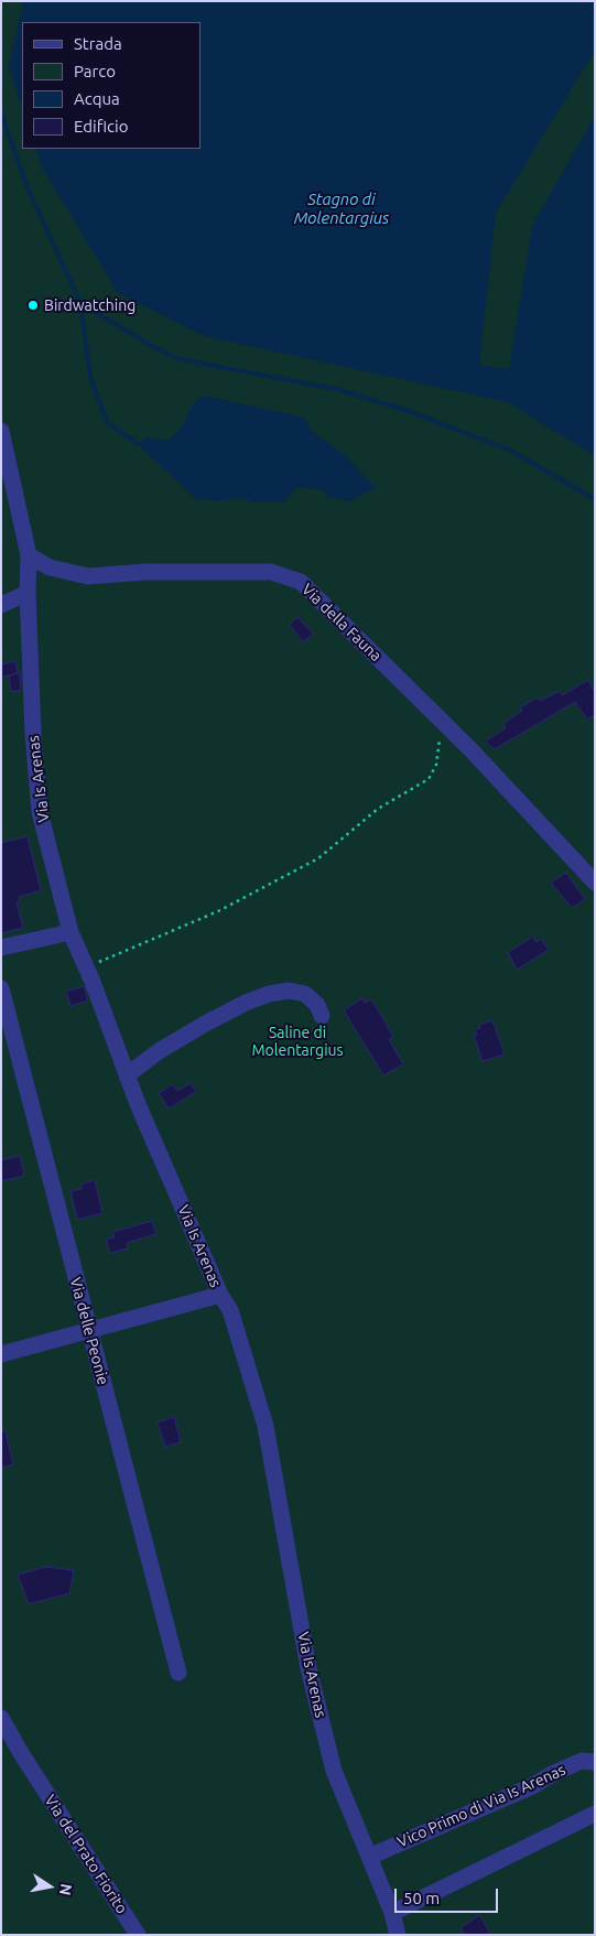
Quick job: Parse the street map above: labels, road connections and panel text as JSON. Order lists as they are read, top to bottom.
{
  "streets": {
    "street": [
      "Via della Fauna",
      "Via Is Arenas",
      "Via delle Peonie",
      "Vico Primo di Via Is Arenas",
      "Via del Prato Fiorito"
    ]
  },
  "crossings": [
    ["Via della Fauna", "Via Is Arenas"],
    ["Via Is Arenas", "Vico Primo di Via Is Arenas"]
  ],
  "water": ["Stagno di Molentargius"],
  "parks": ["Saline di Molentargius"],
  "places": ["Birdwatching"],
  "legend": [
    "Strada",
    "Parco",
    "Acqua",
    "Edificio"
  ],
  "scale_bar": "50 m",
  "north": "right"
}
